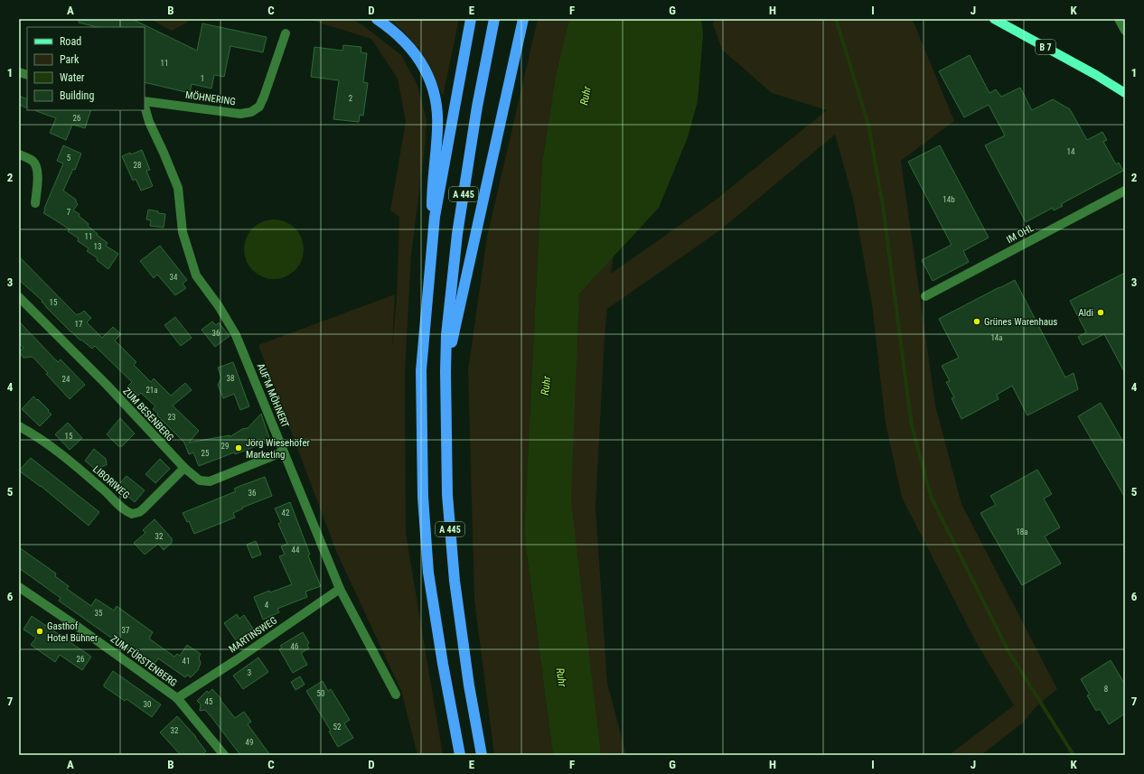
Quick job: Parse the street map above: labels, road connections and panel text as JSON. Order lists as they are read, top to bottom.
{
  "streets": {
    "highway": ["A 445"],
    "main road": ["B 7"],
    "street": [
      "MÖHNERING",
      "IM OHL",
      "AUF'M MÖHNERT",
      "ZUM BESENBERG",
      "LIBORIWEG",
      "MARTINSWEG",
      "ZUM FÜRSTENBERG"
    ]
  },
  "crossings": [
    ["AUF'M MÖHNERT", "ZUM BESENBERG"],
    ["AUF'M MÖHNERT", "MARTINSWEG"],
    ["ZUM BESENBERG", "LIBORIWEG"],
    ["MARTINSWEG", "ZUM FÜRSTENBERG"]
  ],
  "water": ["Ruhr"],
  "places": [
    "Aldi",
    "Grünes Warenhaus",
    "Jörg Wiesehöfer Marketing",
    "Gasthof Hotel Bühner"
  ],
  "house_numbers": [
    "11",
    "1",
    "2",
    "26",
    "14",
    "5",
    "28",
    "14b",
    "7",
    "11",
    "13",
    "34",
    "15",
    "17",
    "36",
    "14a",
    "38",
    "24",
    "21a",
    "23",
    "15",
    "29",
    "25",
    "36",
    "42",
    "18a",
    "32",
    "44",
    "4",
    "35",
    "37",
    "46",
    "26",
    "41",
    "3",
    "8",
    "50",
    "45",
    "30",
    "52",
    "32",
    "49"
  ],
  "legend": [
    "Road",
    "Park",
    "Water",
    "Building"
  ],
  "grid": {
    "columns": [
      "A",
      "B",
      "C",
      "D",
      "E",
      "F",
      "G",
      "H",
      "I",
      "J",
      "K"
    ],
    "rows": [
      "1",
      "2",
      "3",
      "4",
      "5",
      "6",
      "7"
    ]
  }
}
